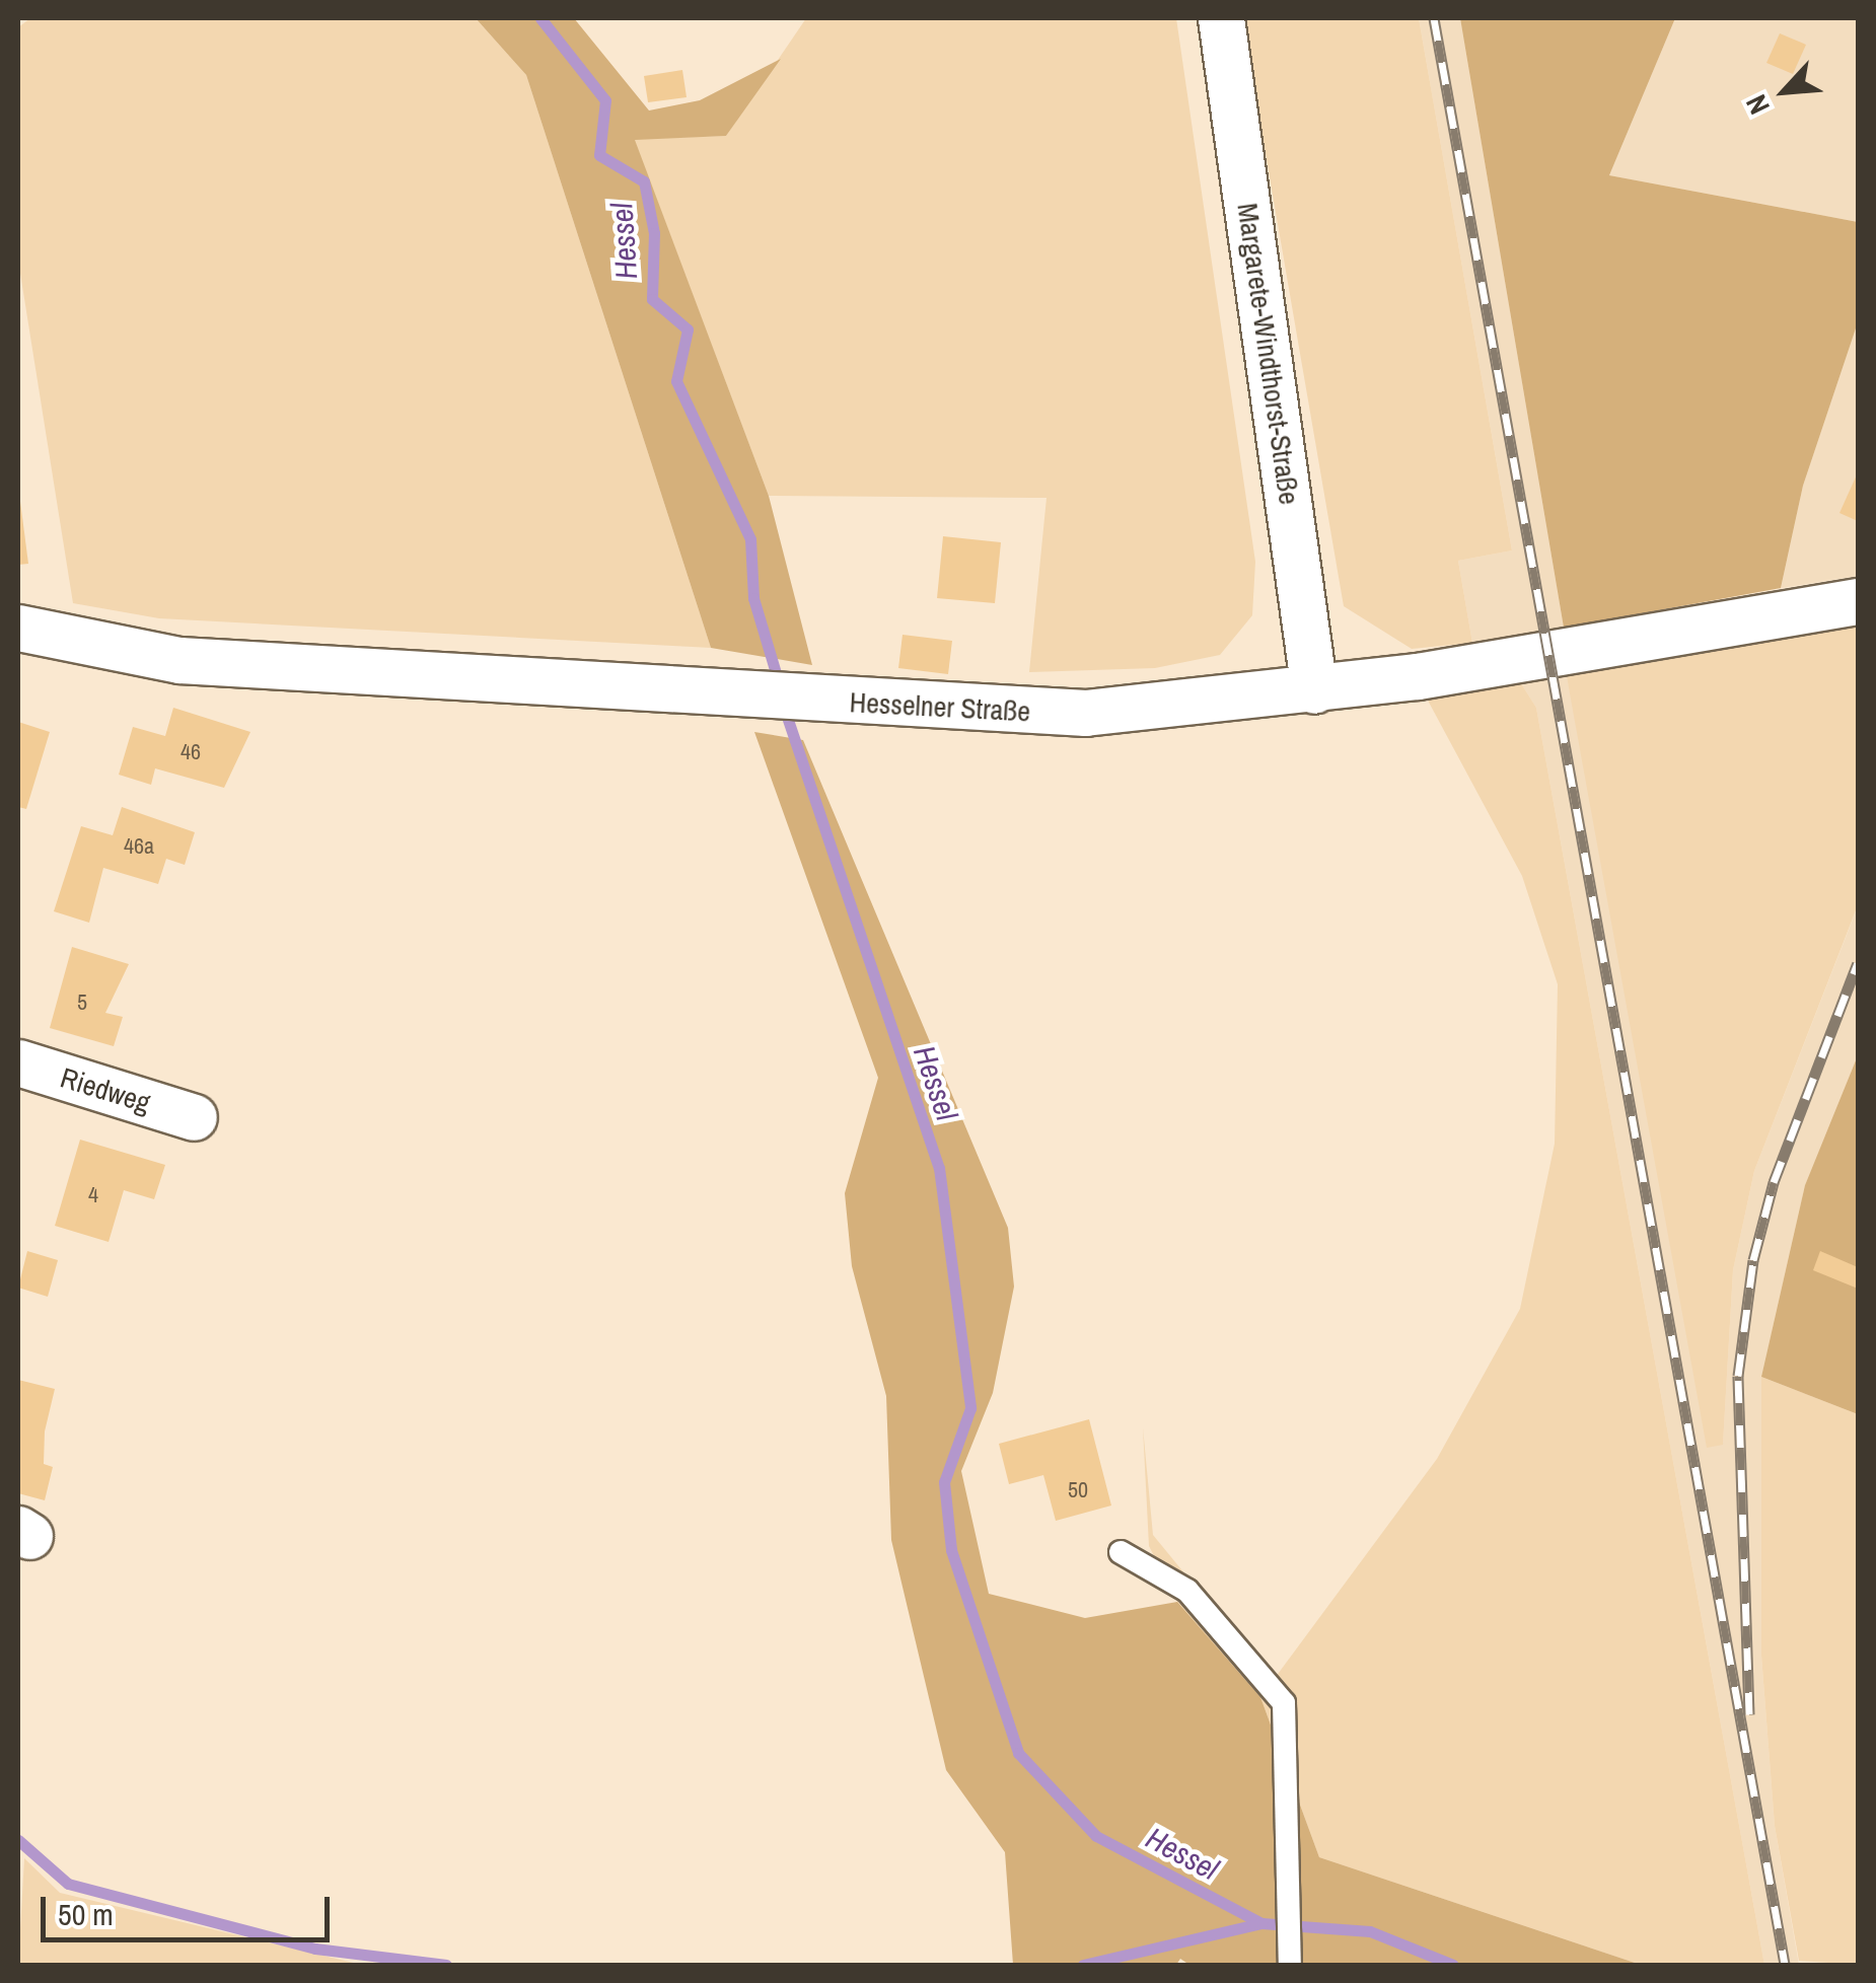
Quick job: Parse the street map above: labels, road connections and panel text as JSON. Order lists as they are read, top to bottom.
{
  "streets": {
    "street": ["Margarete-Windthorst-Straße", "Hesselner Straße", "Riedweg"]
  },
  "crossings": [
    ["Margarete-Windthorst-Straße", "Hesselner Straße"]
  ],
  "water": ["Hessel"],
  "house_numbers": [
    "46",
    "46a",
    "5",
    "4",
    "50"
  ],
  "scale_bar": "50 m",
  "north": "bottom left"
}
